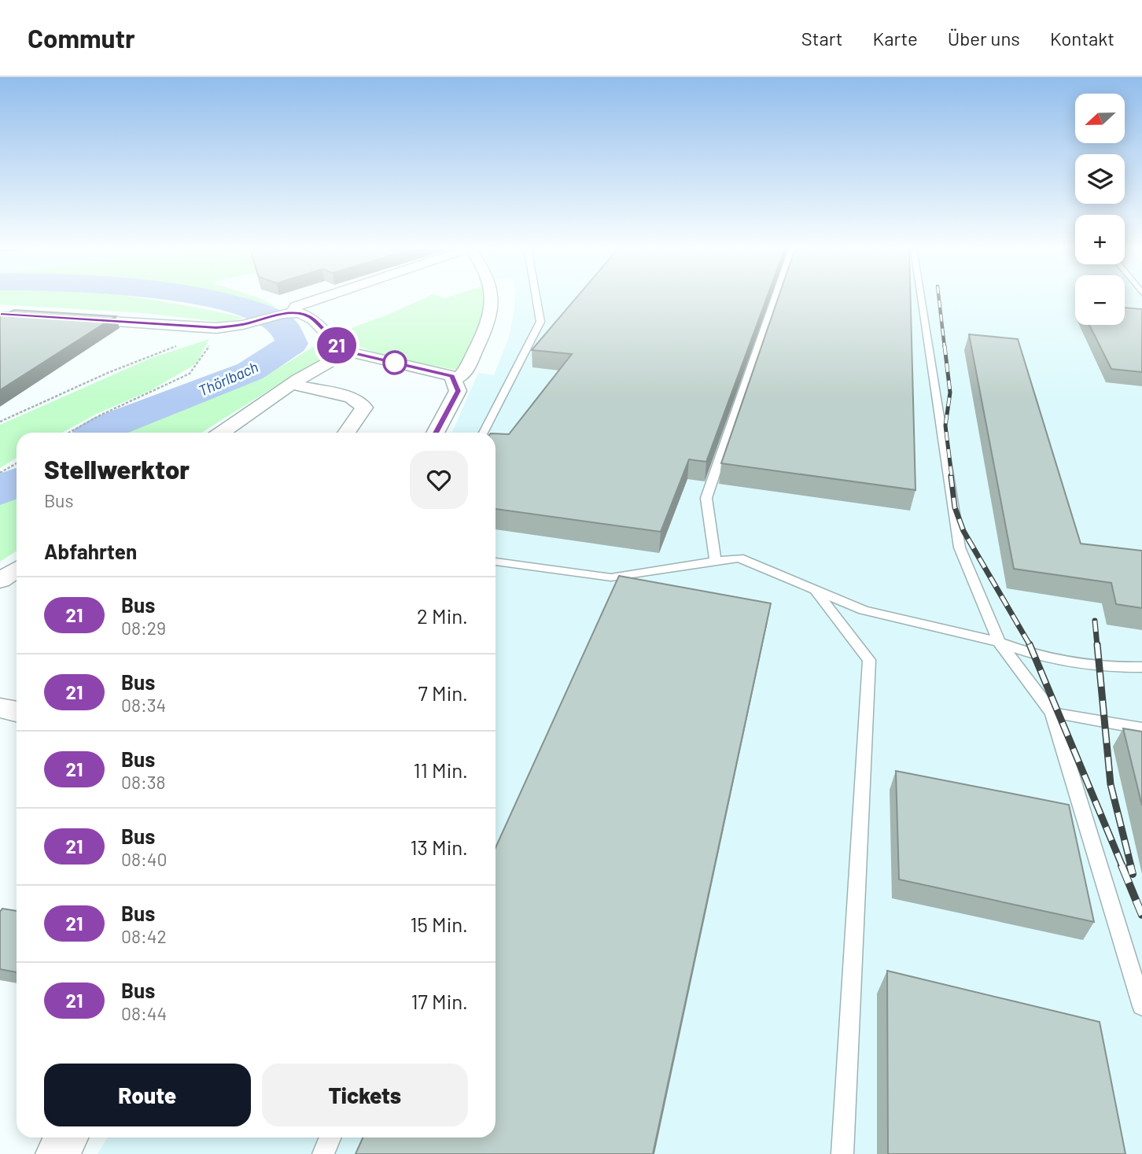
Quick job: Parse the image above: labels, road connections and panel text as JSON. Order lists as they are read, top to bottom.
{
  "water": ["Thörlbach"],
  "lines": ["bus line 21"],
  "north": "left",
  "page": {
    "header": "Commutr",
    "nav": [
      "Start",
      "Karte",
      "Über uns",
      "Kontakt"
    ],
    "on_map": "21",
    "map_buttons": ["+", "−"],
    "heading": [
      ["Stellwerktor", "Bus"],
      "Abfahrten"
    ],
    "list": [
      {
        "mark": "21",
        "name": "Bus",
        "note": "08:29",
        "value": "2 Min."
      },
      {
        "mark": "21",
        "name": "Bus",
        "note": "08:34",
        "value": "7 Min."
      },
      {
        "mark": "21",
        "name": "Bus",
        "note": "08:38",
        "value": "11 Min."
      },
      {
        "mark": "21",
        "name": "Bus",
        "note": "08:40",
        "value": "13 Min."
      },
      {
        "mark": "21",
        "name": "Bus",
        "note": "08:42",
        "value": "15 Min."
      },
      {
        "mark": "21",
        "name": "Bus",
        "note": "08:44",
        "value": "17 Min."
      }
    ],
    "buttons": ["Route", "Tickets"]
  }
}
